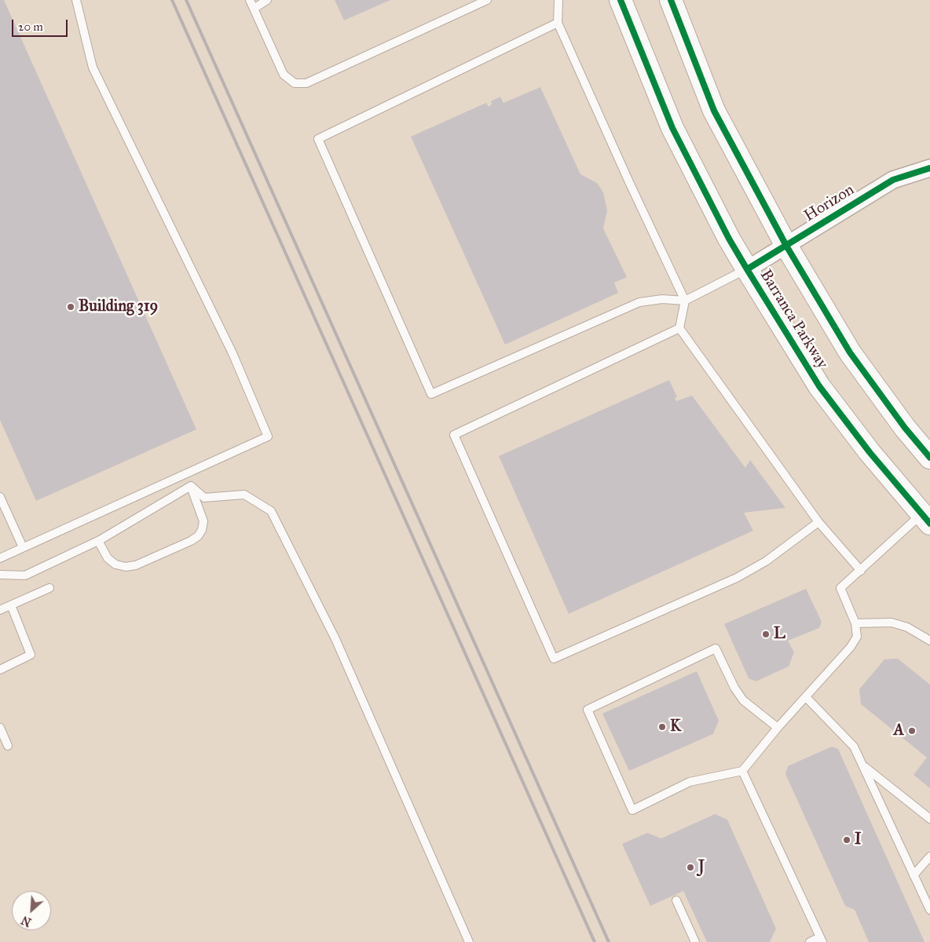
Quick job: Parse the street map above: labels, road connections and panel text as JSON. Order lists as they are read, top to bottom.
{
  "streets": {
    "main road": ["Barranca Parkway"],
    "street": ["Horizon"]
  },
  "crossings": [
    ["Horizon", "Barranca Parkway"]
  ],
  "places": [
    "Building 319",
    "L",
    "K",
    "A",
    "I",
    "J"
  ],
  "scale_bar": "20 m",
  "north": "bottom left"
}
